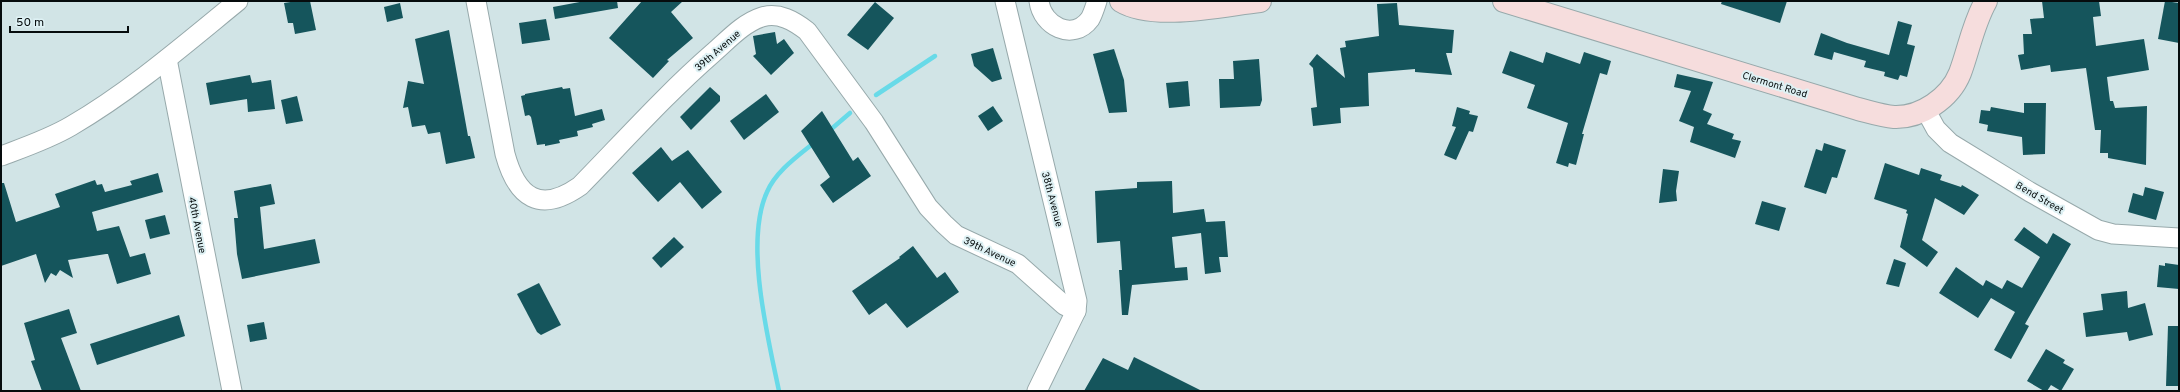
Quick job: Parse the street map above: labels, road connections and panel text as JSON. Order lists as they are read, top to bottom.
{
  "streets": {
    "street": [
      "39th Avenue",
      "Clermont Road",
      "Bend Street",
      "38th Avenue",
      "40th Avenue"
    ]
  },
  "crossings": [
    ["39th Avenue", "38th Avenue"],
    ["Clermont Road", "Bend Street"]
  ],
  "scale_bar": "50 m"
}
